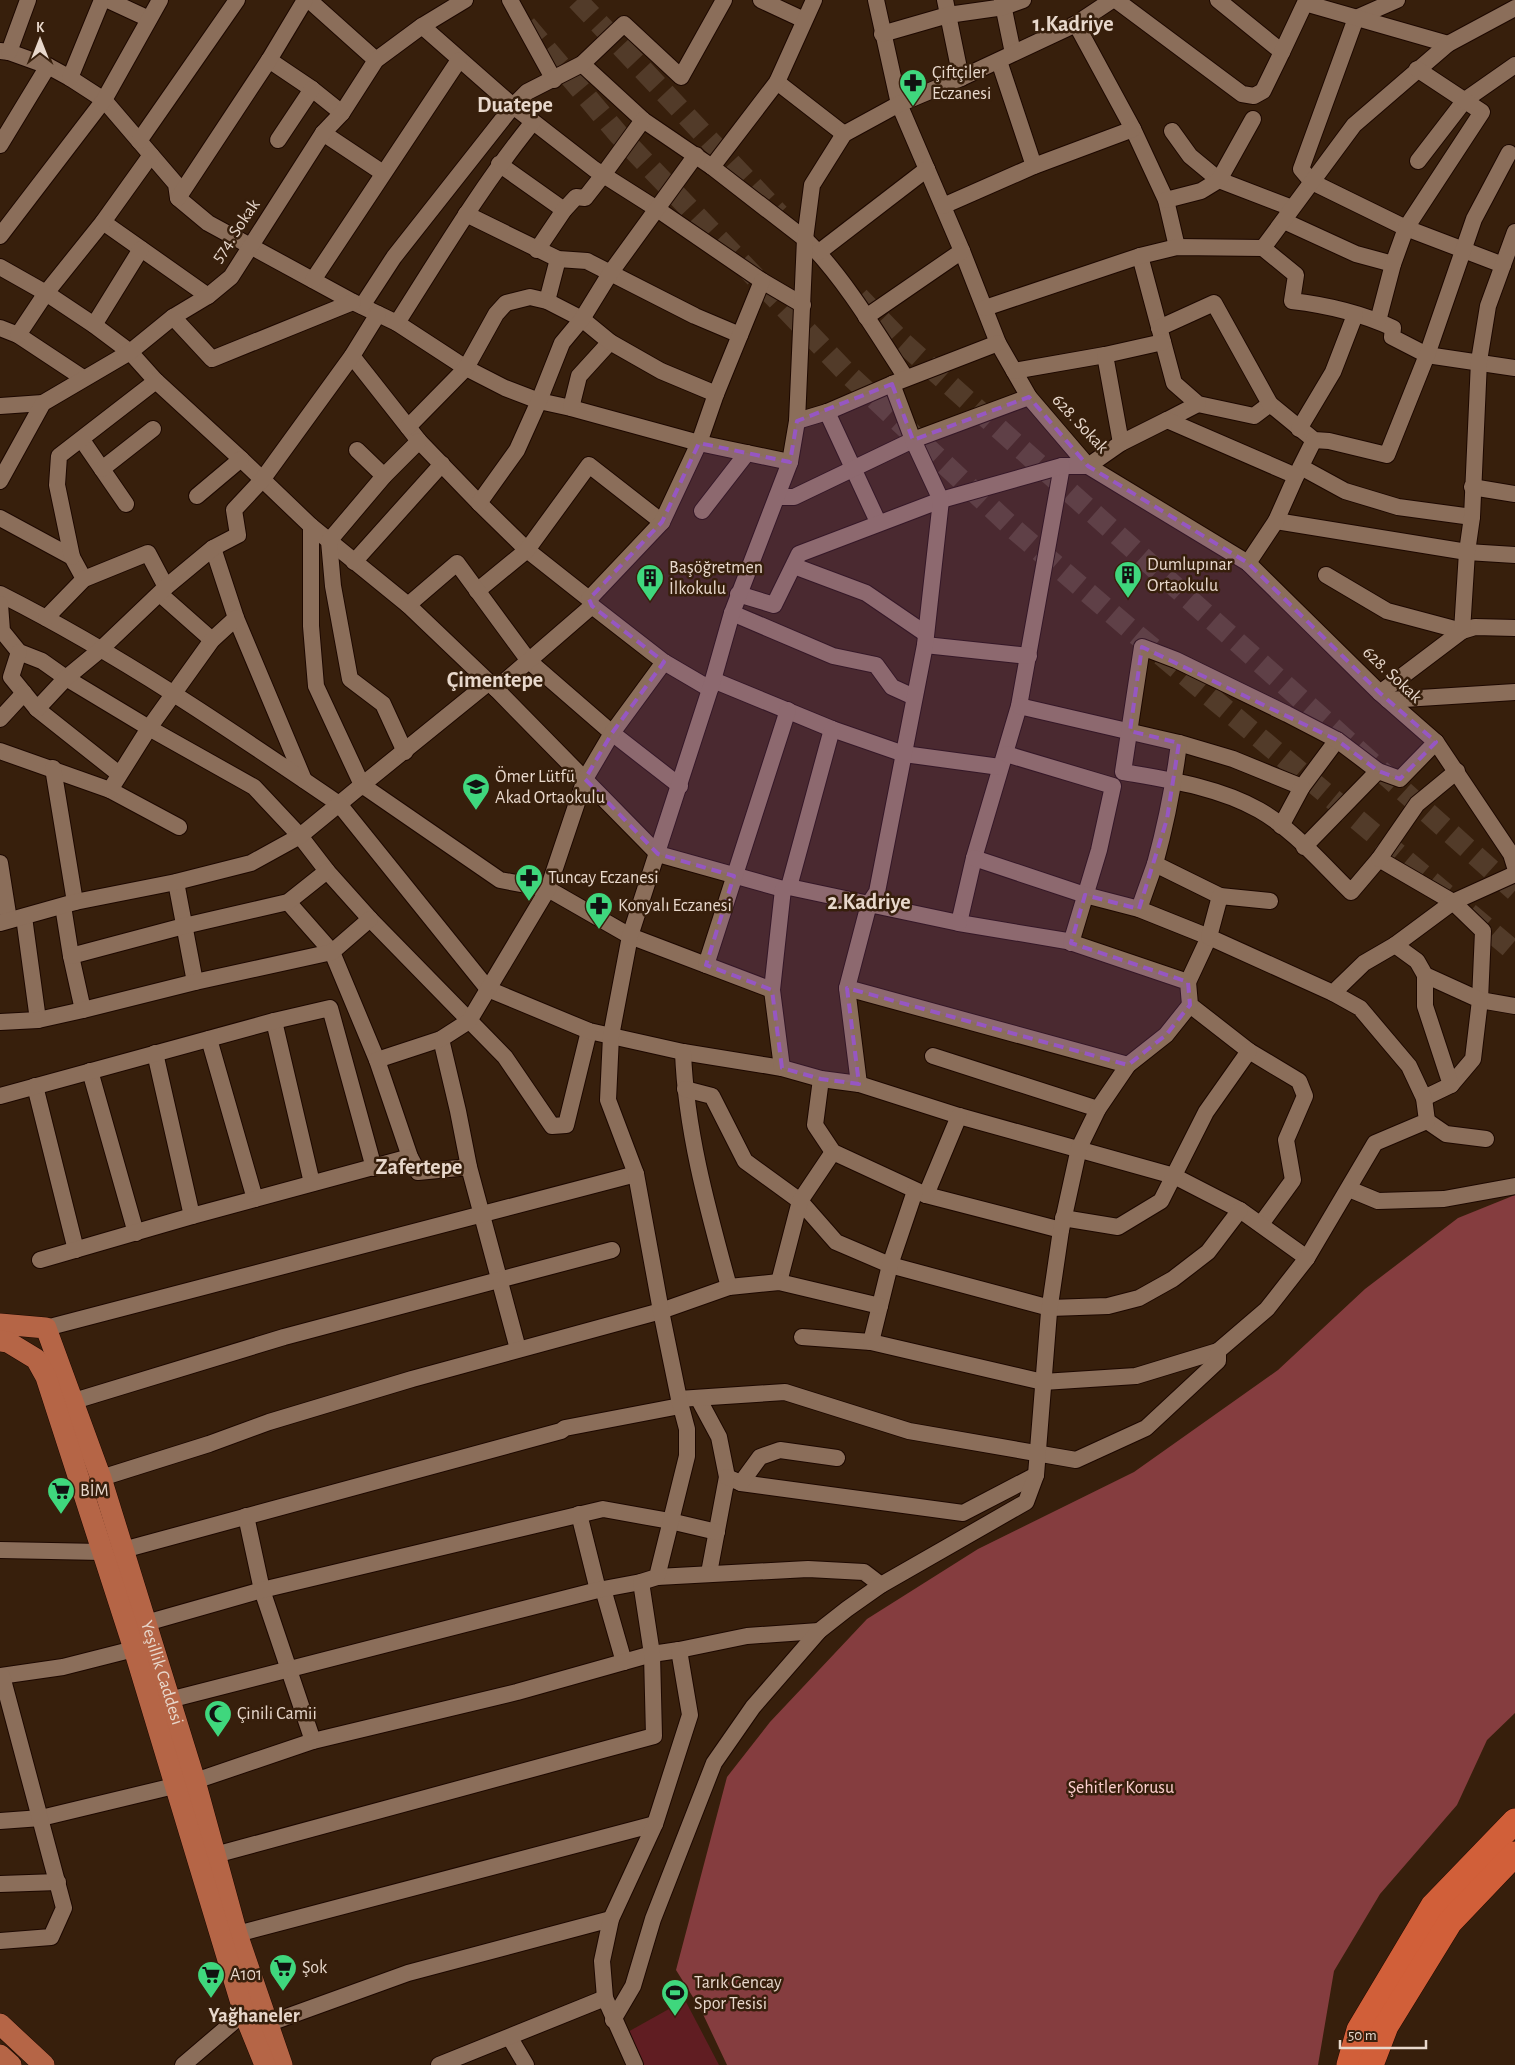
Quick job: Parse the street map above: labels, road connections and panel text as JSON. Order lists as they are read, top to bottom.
{
  "streets": {
    "main road": ["Yeşillik Caddesi"],
    "street": ["574. Sokak", "628. Sokak"]
  },
  "districts": [
    "1.Kadriye",
    "Duatepe",
    "Çimentepe",
    "2.Kadriye",
    "Zafertepe",
    "Yağhaneler"
  ],
  "parks": ["Şehitler Korusu"],
  "places": {
    "pharmacy": ["Çiftçiler Eczanesi", "Tuncay Eczanesi", "Konyalı Eczanesi"],
    "building": ["Dumlupınar Ortaokulu", "Başöğretmen İlkokulu"],
    "school or university": ["Ömer Lütfü Akad Ortaokulu"],
    "supermarket": ["BİM", "Şok", "A101"],
    "mosque": ["Çinili Camii"],
    "sports": ["Tarık Gencay Spor Tesisi"]
  },
  "scale_bar": "50 m",
  "north": "top"
}
